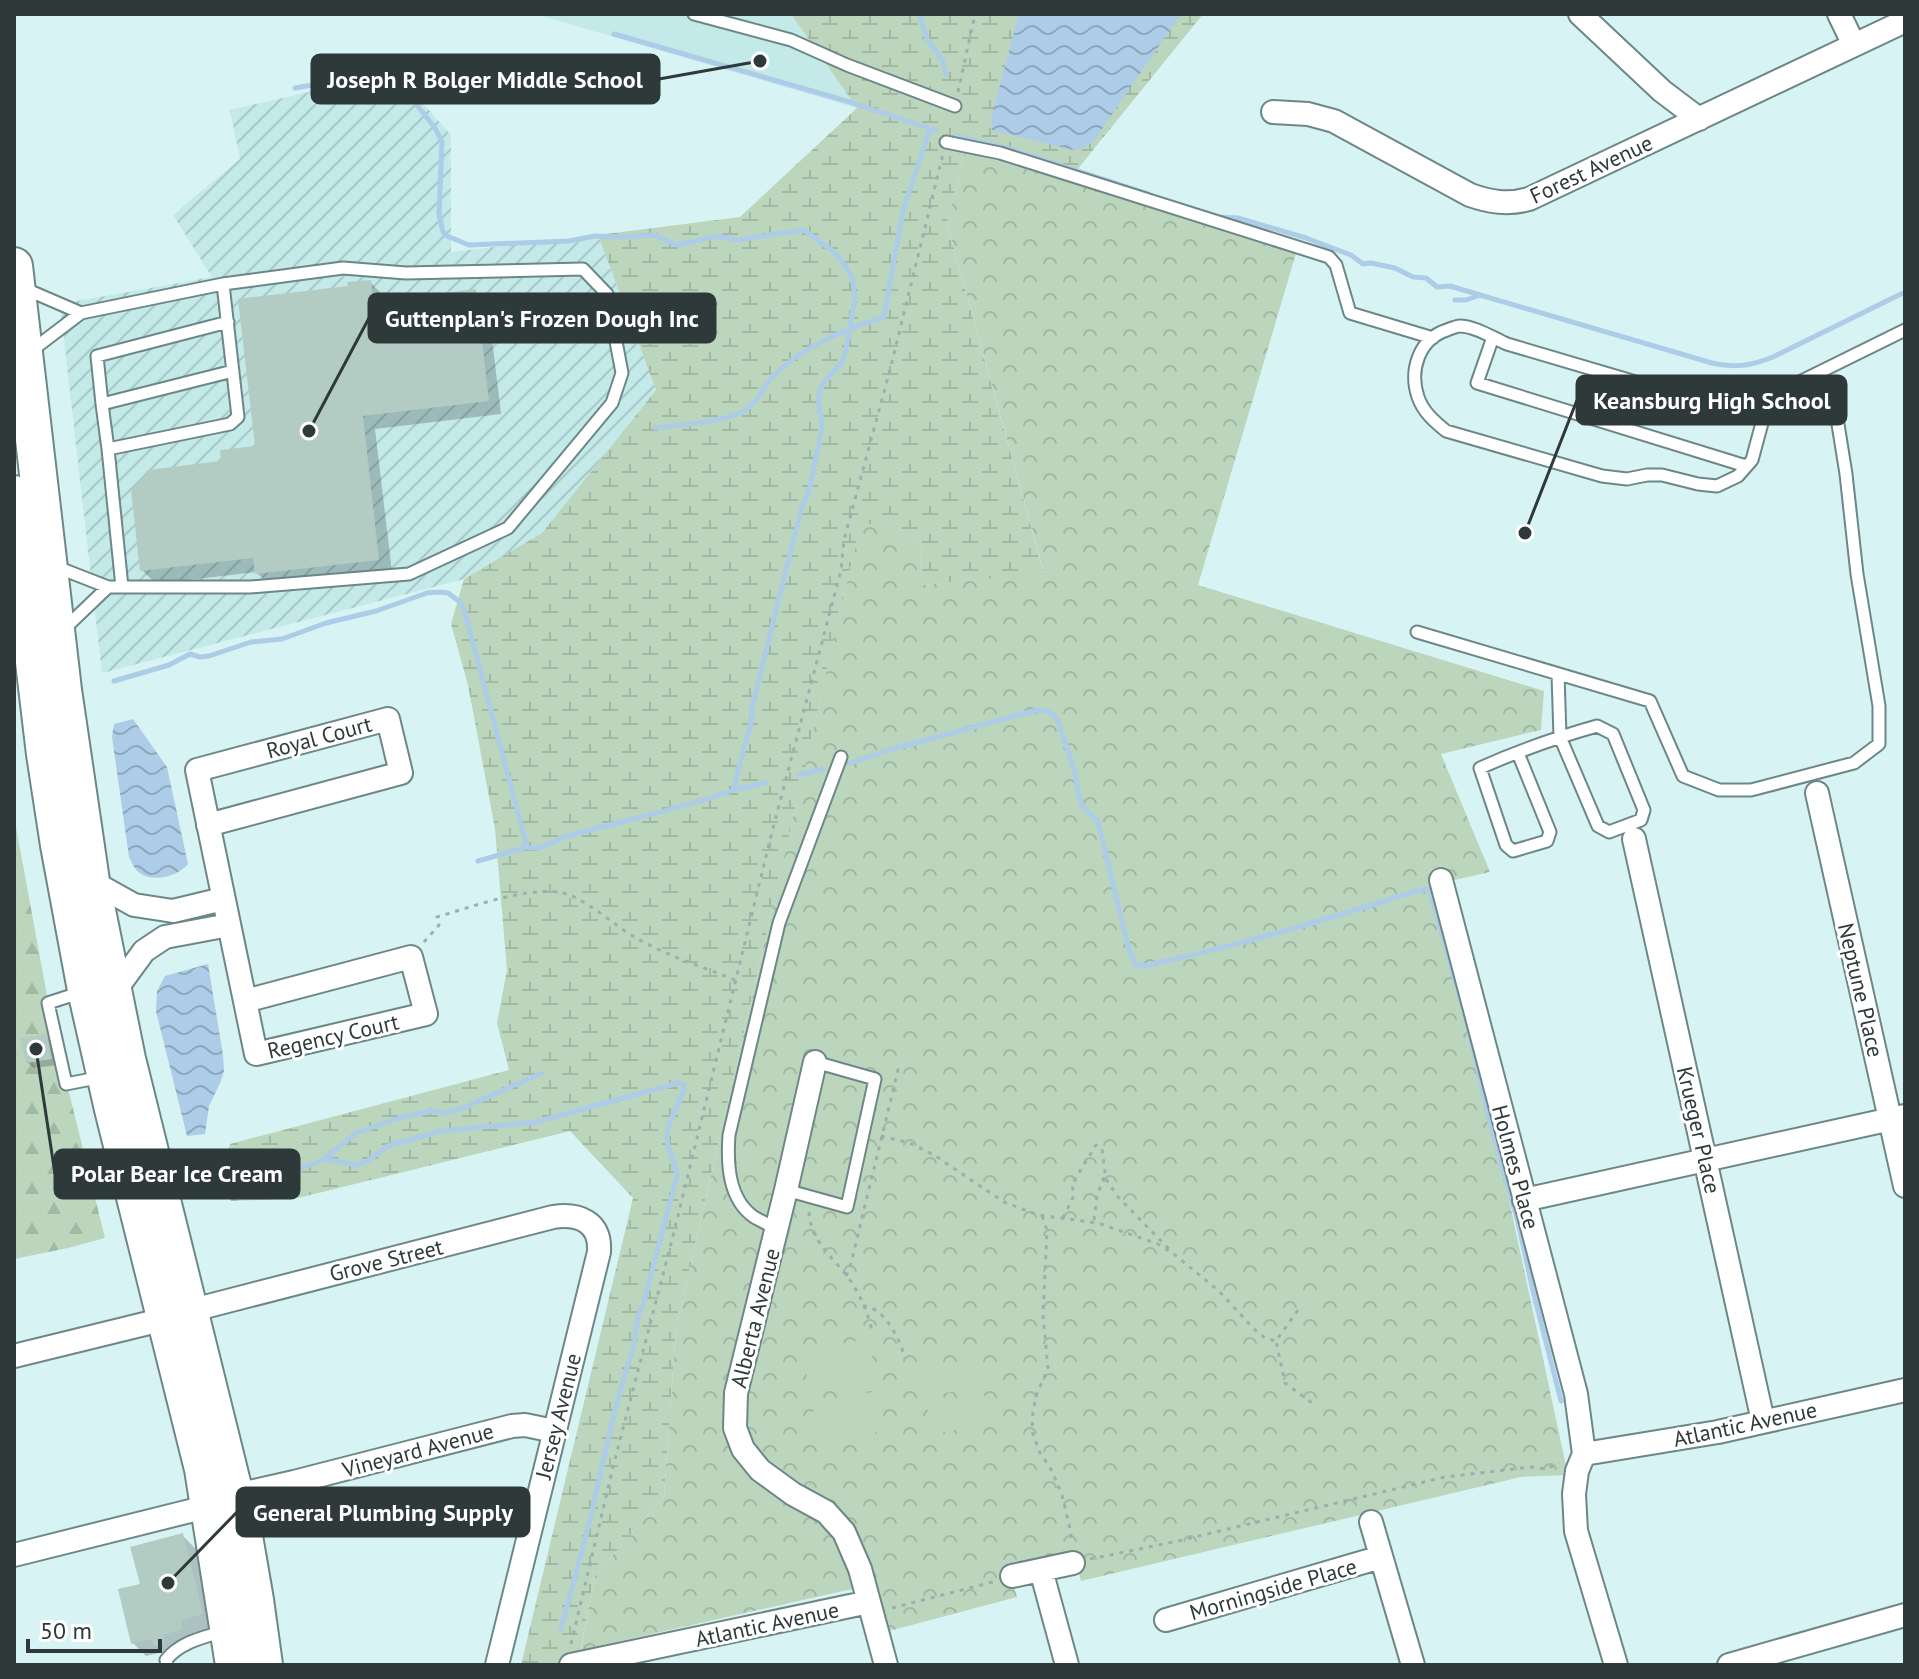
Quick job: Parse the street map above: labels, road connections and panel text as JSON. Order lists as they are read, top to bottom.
{
  "streets": {
    "street": [
      "Forest Avenue",
      "Royal Court",
      "Neptune Place",
      "Regency Court",
      "Krueger Place",
      "Holmes Place",
      "Grove Street",
      "Alberta Avenue",
      "Jersey Avenue",
      "Atlantic Avenue",
      "Vineyard Avenue",
      "Morningside Place"
    ]
  },
  "crossings": [
    ["Royal Court", "Regency Court"],
    ["Krueger Place", "Atlantic Avenue"],
    ["Holmes Place", "Atlantic Avenue"],
    ["Grove Street", "Jersey Avenue"],
    ["Alberta Avenue", "Atlantic Avenue"],
    ["Jersey Avenue", "Vineyard Avenue"]
  ],
  "places": [
    "Joseph R Bolger Middle School",
    "Guttenplan's Frozen Dough Inc",
    "Keansburg High School",
    "Polar Bear Ice Cream",
    "General Plumbing Supply"
  ],
  "scale_bar": "50 m"
}
